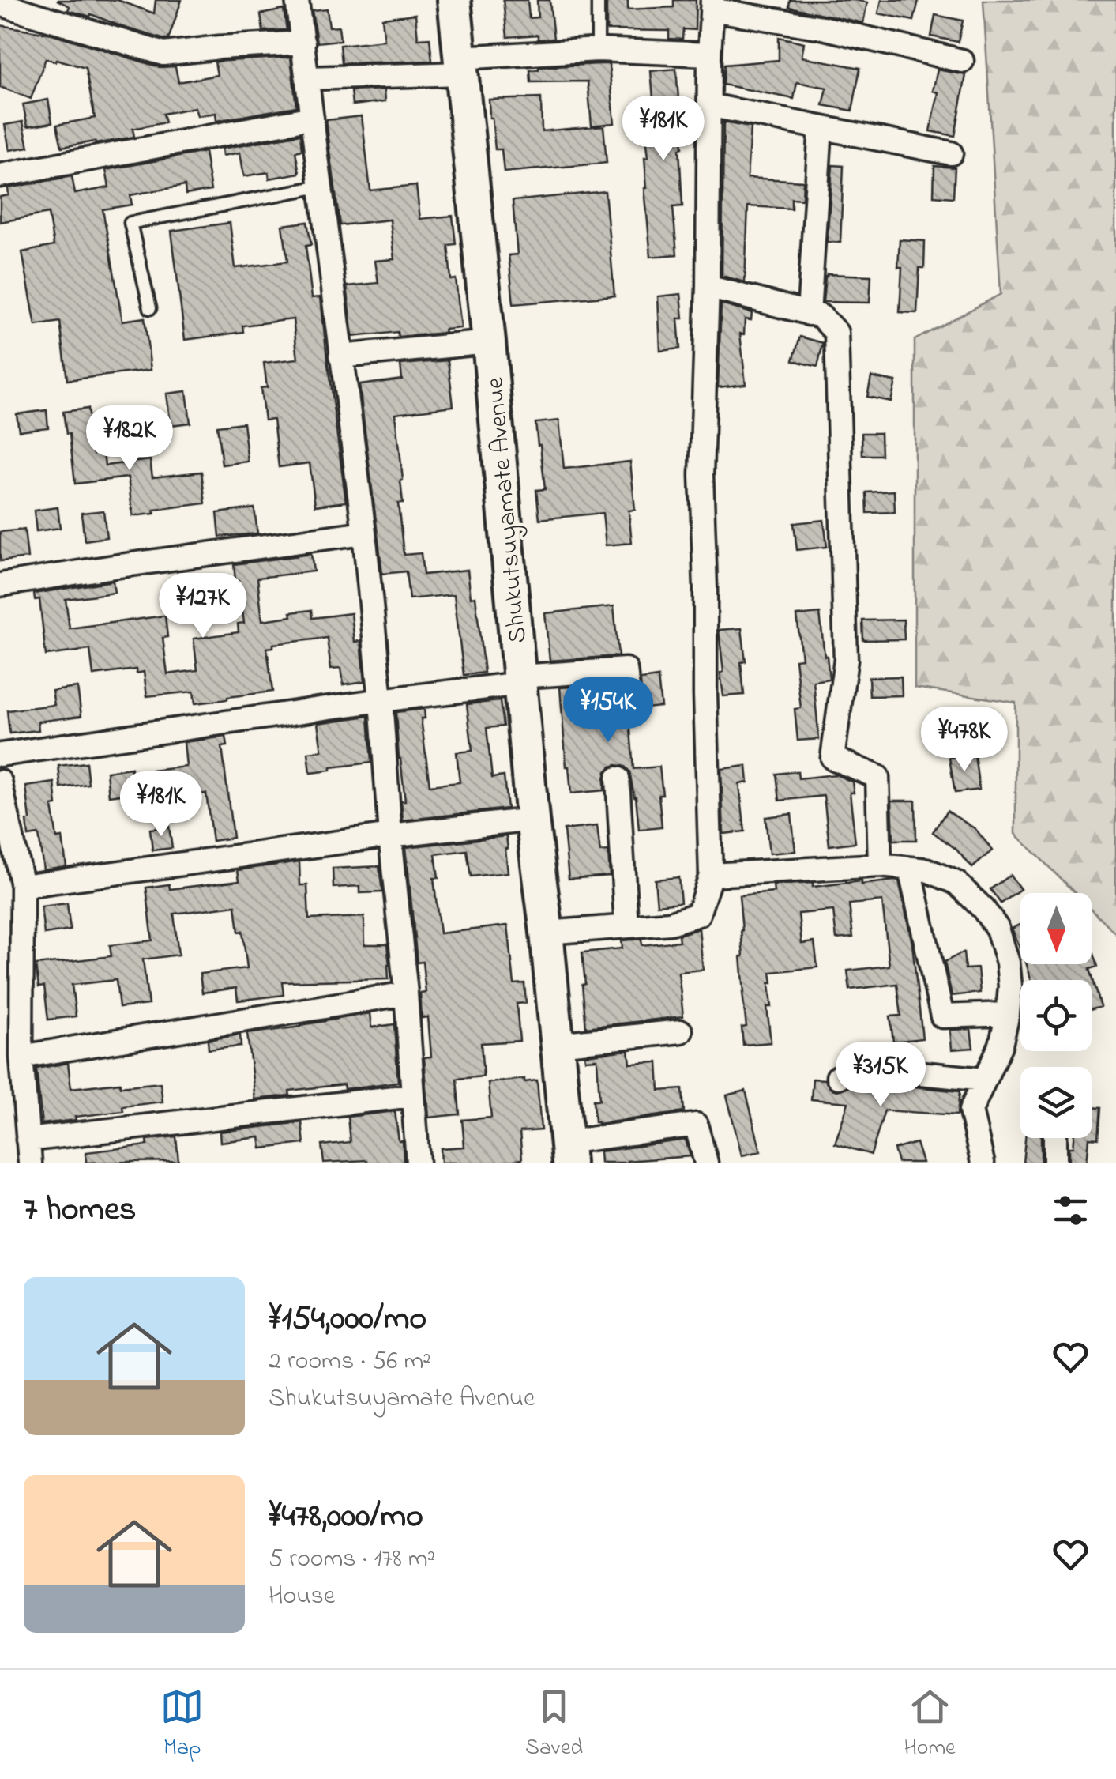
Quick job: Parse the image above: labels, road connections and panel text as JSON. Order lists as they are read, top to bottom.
{
  "streets": {
    "street": ["Shukutsuyamate Avenue"]
  },
  "north": "bottom",
  "page": {
    "price": [
      "¥181K",
      "¥182K",
      "¥127K",
      "¥154K",
      "¥478K",
      "¥181K",
      "¥315K"
    ],
    "heading": "7 homes",
    "list": [
      {
        "name": "¥154,000/mo",
        "note": "2 rooms · 56 m² · Shukutsuyamate Avenue"
      },
      {
        "name": "¥478,000/mo",
        "note": "5 rooms · 178 m² · House"
      }
    ],
    "tabs": ["Map", "Saved", "Home"]
  }
}
